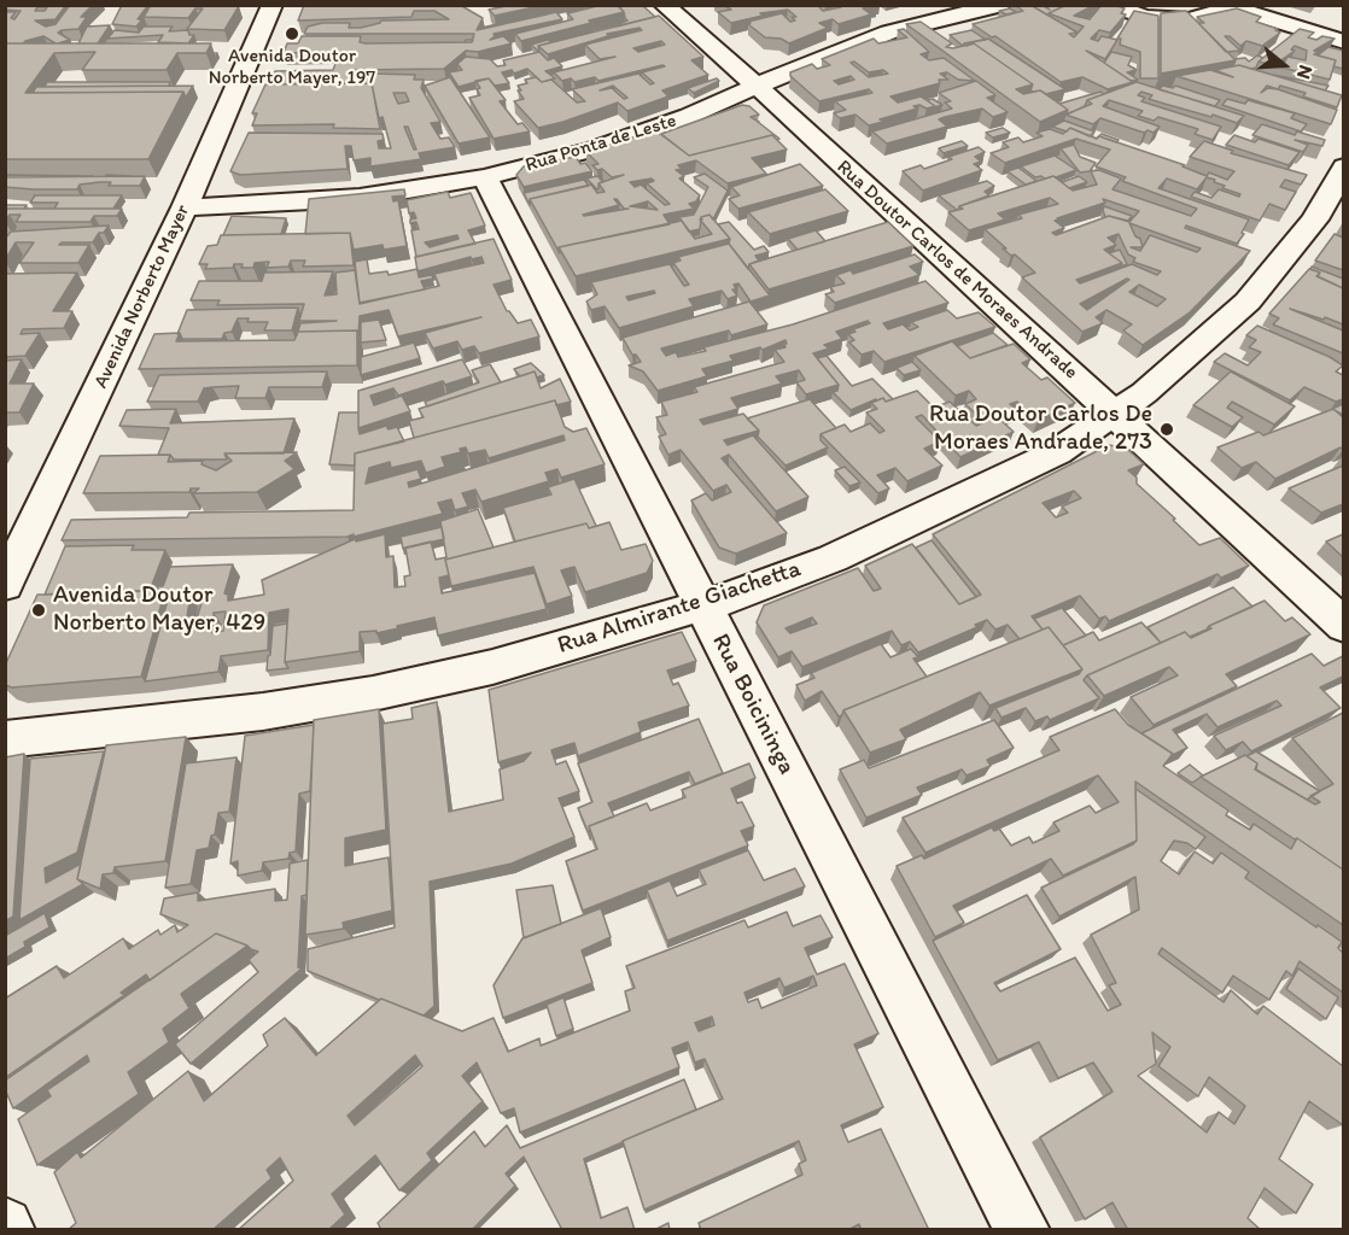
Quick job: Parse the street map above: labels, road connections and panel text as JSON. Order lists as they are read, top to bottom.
{
  "streets": {
    "street": [
      "Rua Ponta de Leste",
      "Rua Doutor Carlos de Moraes Andrade",
      "Avenida Norberto Mayer",
      "Rua Almirante Giachetta",
      "Rua Boicininga"
    ]
  },
  "crossings": [
    ["Rua Ponta de Leste", "Rua Doutor Carlos de Moraes Andrade"],
    ["Rua Ponta de Leste", "Avenida Norberto Mayer"],
    ["Rua Ponta de Leste", "Rua Boicininga"],
    ["Rua Doutor Carlos de Moraes Andrade", "Rua Almirante Giachetta"],
    ["Rua Almirante Giachetta", "Rua Boicininga"]
  ],
  "places": ["Avenida Doutor Norberto Mayer, 197", "Rua Doutor Carlos De Moraes Andrade, 273", "Avenida Doutor Norberto Mayer, 429"],
  "north": "right"
}
